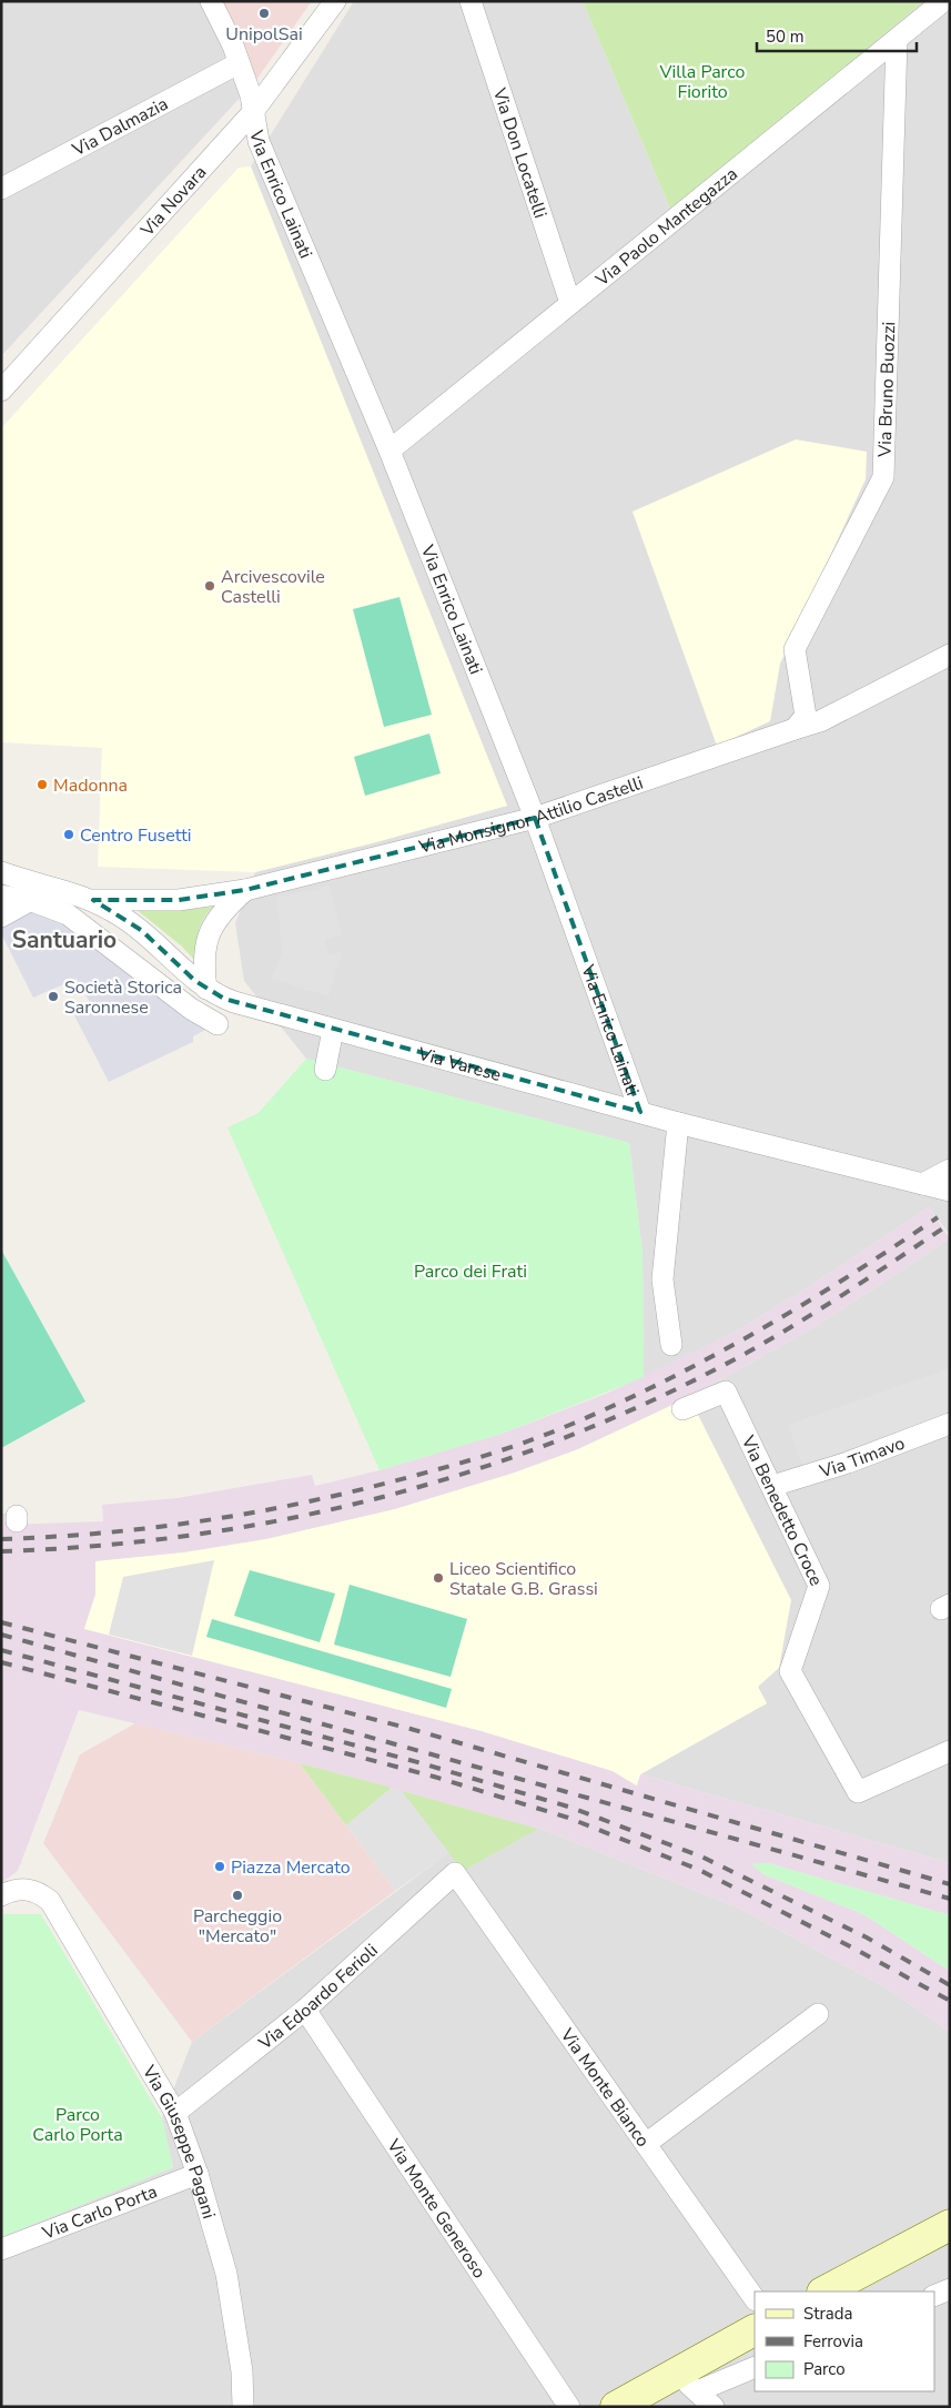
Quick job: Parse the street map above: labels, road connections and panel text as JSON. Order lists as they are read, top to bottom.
{
  "streets": {
    "street": [
      "Via Dalmazia",
      "Via Don Locatelli",
      "Via Enrico Lainati",
      "Via Novara",
      "Via Paolo Mantegazza",
      "Via Bruno Buozzi",
      "Via Monsignor Attilio Castelli",
      "Via Varese",
      "Via Timavo",
      "Via Benedetto Croce",
      "Via Edoardo Ferioli",
      "Via Monte Bianco",
      "Via Giuseppe Pagani",
      "Via Monte Generoso",
      "Via Carlo Porta"
    ]
  },
  "crossings": [
    ["Via Dalmazia", "Via Enrico Lainati"],
    ["Via Don Locatelli", "Via Paolo Mantegazza"],
    ["Via Enrico Lainati", "Via Novara"],
    ["Via Enrico Lainati", "Via Paolo Mantegazza"],
    ["Via Enrico Lainati", "Via Monsignor Attilio Castelli"],
    ["Via Enrico Lainati", "Via Varese"],
    ["Via Paolo Mantegazza", "Via Bruno Buozzi"],
    ["Via Bruno Buozzi", "Via Monsignor Attilio Castelli"],
    ["Via Monsignor Attilio Castelli", "Via Varese"],
    ["Via Timavo", "Via Benedetto Croce"],
    ["Via Edoardo Ferioli", "Via Monte Bianco"],
    ["Via Edoardo Ferioli", "Via Giuseppe Pagani"],
    ["Via Edoardo Ferioli", "Via Monte Generoso"],
    ["Via Giuseppe Pagani", "Via Carlo Porta"]
  ],
  "districts": ["Santuario"],
  "parks": ["Villa Parco Fiorito", "Parco dei Frati", "Parco Carlo Porta"],
  "places": [
    "UnipolSai",
    "Arcivescovile Castelli",
    "Madonna",
    "Centro Fusetti",
    "Società Storica Saronnese",
    "Liceo Scientifico Statale G.B. Grassi",
    "Piazza Mercato",
    "Parcheggio \"Mercato\""
  ],
  "legend": ["Strada", "Ferrovia", "Parco"],
  "scale_bar": "50 m"
}
